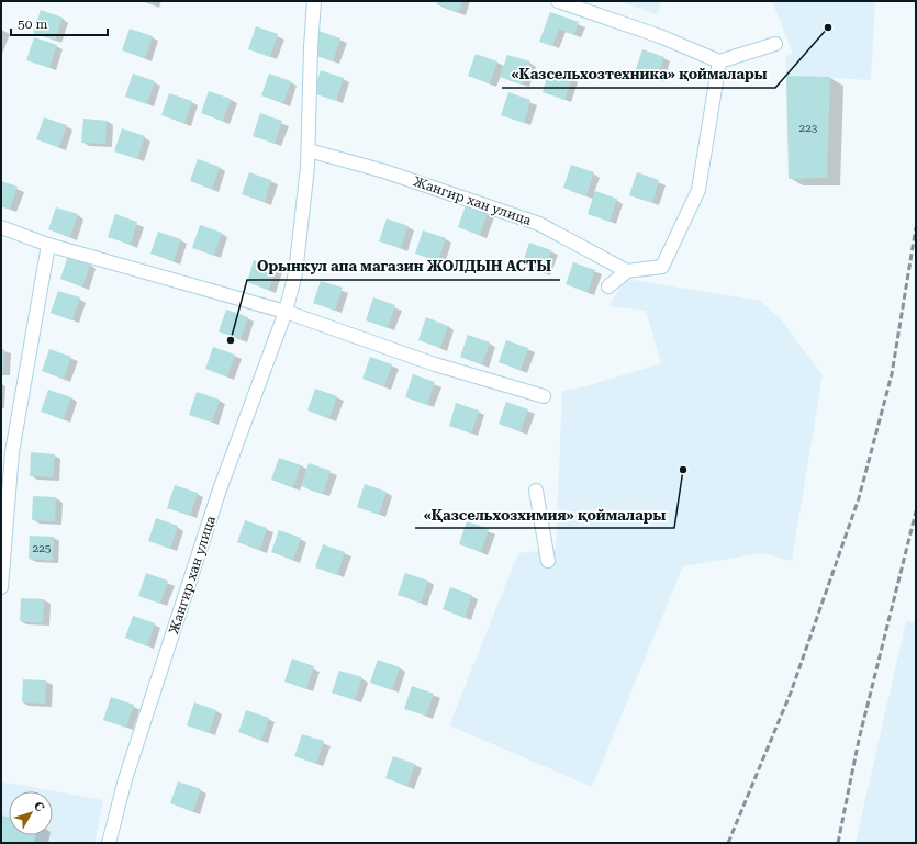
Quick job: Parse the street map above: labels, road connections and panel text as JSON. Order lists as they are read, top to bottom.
{
  "streets": {
    "street": ["Жангир хан улица"]
  },
  "places": ["«Казсельхозтехника» қоймалары", "Орынкул апа магазин ЖОЛДЫН АСТЫ", "«Қазсельхозхимия» қоймалары"],
  "house_numbers": ["223", "225"],
  "scale_bar": "50 m",
  "north": "top right"
}
